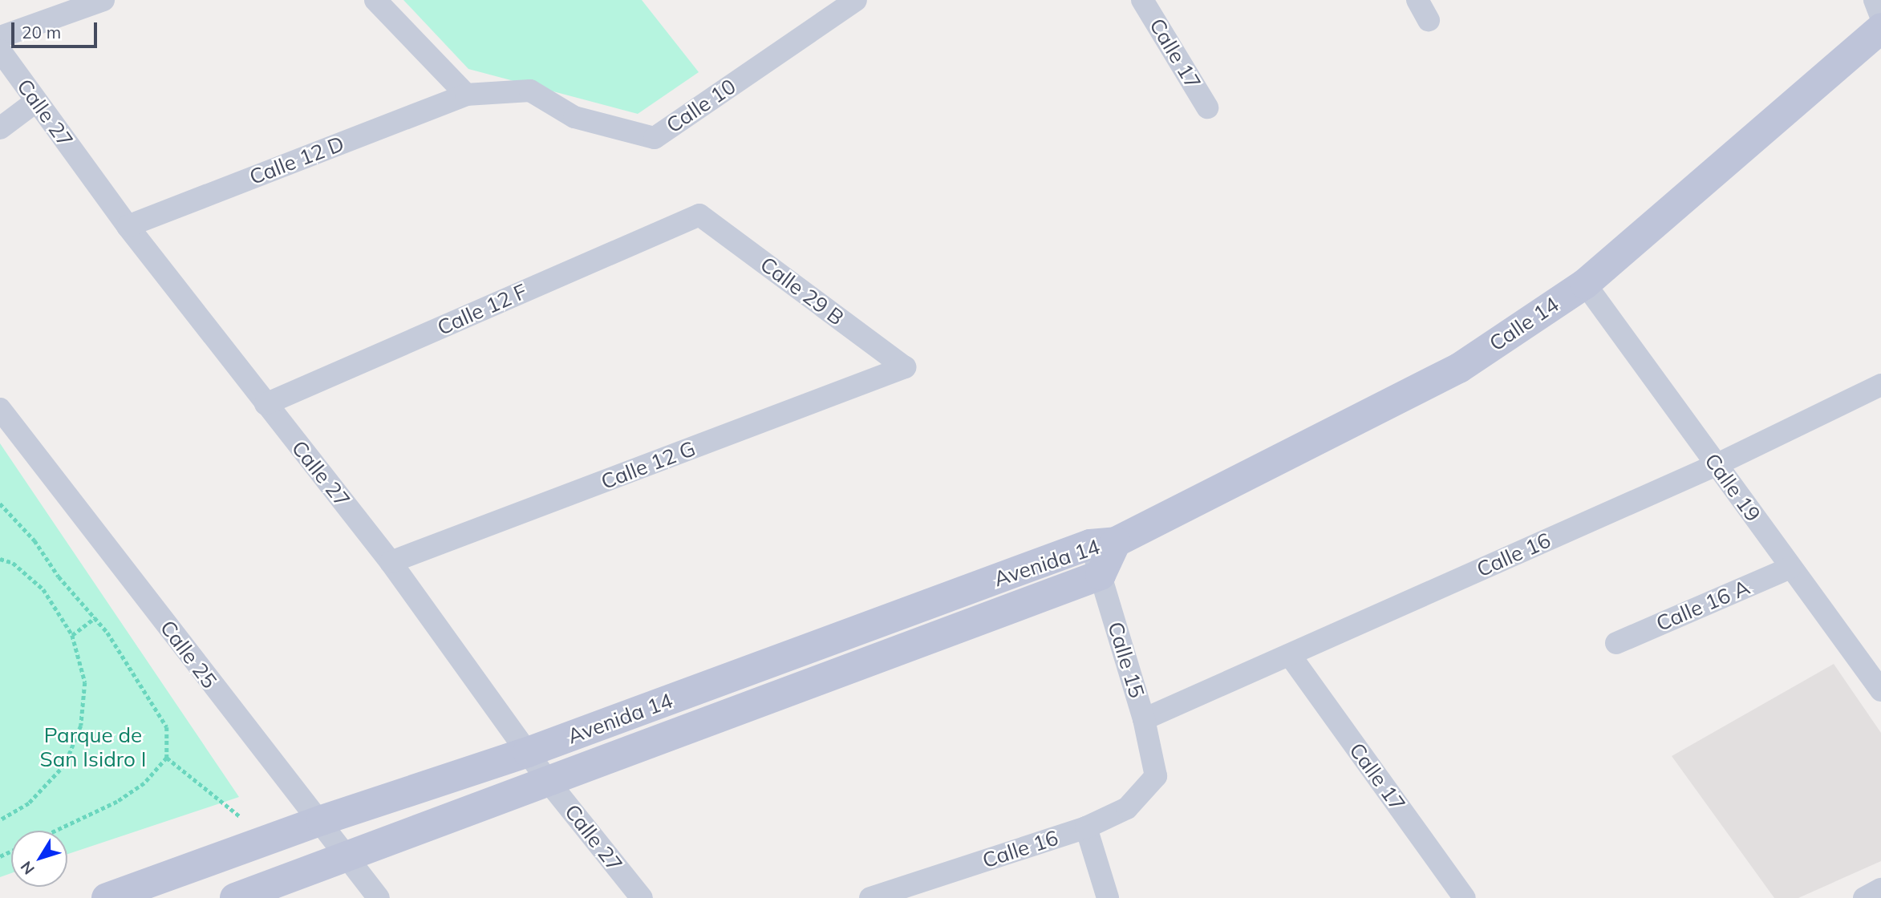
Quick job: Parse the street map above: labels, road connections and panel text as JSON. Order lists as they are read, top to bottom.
{
  "streets": {
    "street": [
      "Calle 17",
      "Calle 10",
      "Calle 27",
      "Calle 12 D",
      "Calle 29 B",
      "Calle 12 F",
      "Calle 14",
      "Calle 12 G",
      "Calle 19",
      "Calle 16",
      "Avenida 14",
      "Calle 16 A",
      "Calle 25",
      "Calle 15"
    ]
  },
  "crossings": [
    ["Calle 17", "Calle 16"],
    ["Calle 10", "Calle 12 D"],
    ["Calle 27", "Calle 12 D"],
    ["Calle 27", "Calle 12 F"],
    ["Calle 27", "Calle 12 G"],
    ["Calle 27", "Avenida 14"],
    ["Calle 29 B", "Calle 12 F"],
    ["Calle 29 B", "Calle 12 G"],
    ["Calle 14", "Calle 19"],
    ["Calle 14", "Avenida 14"],
    ["Calle 19", "Calle 16"],
    ["Calle 19", "Calle 16 A"],
    ["Calle 16", "Calle 15"],
    ["Avenida 14", "Calle 25"],
    ["Avenida 14", "Calle 15"]
  ],
  "parks": ["Parque de San Isidro I"],
  "scale_bar": "20 m",
  "north": "bottom left"
}
